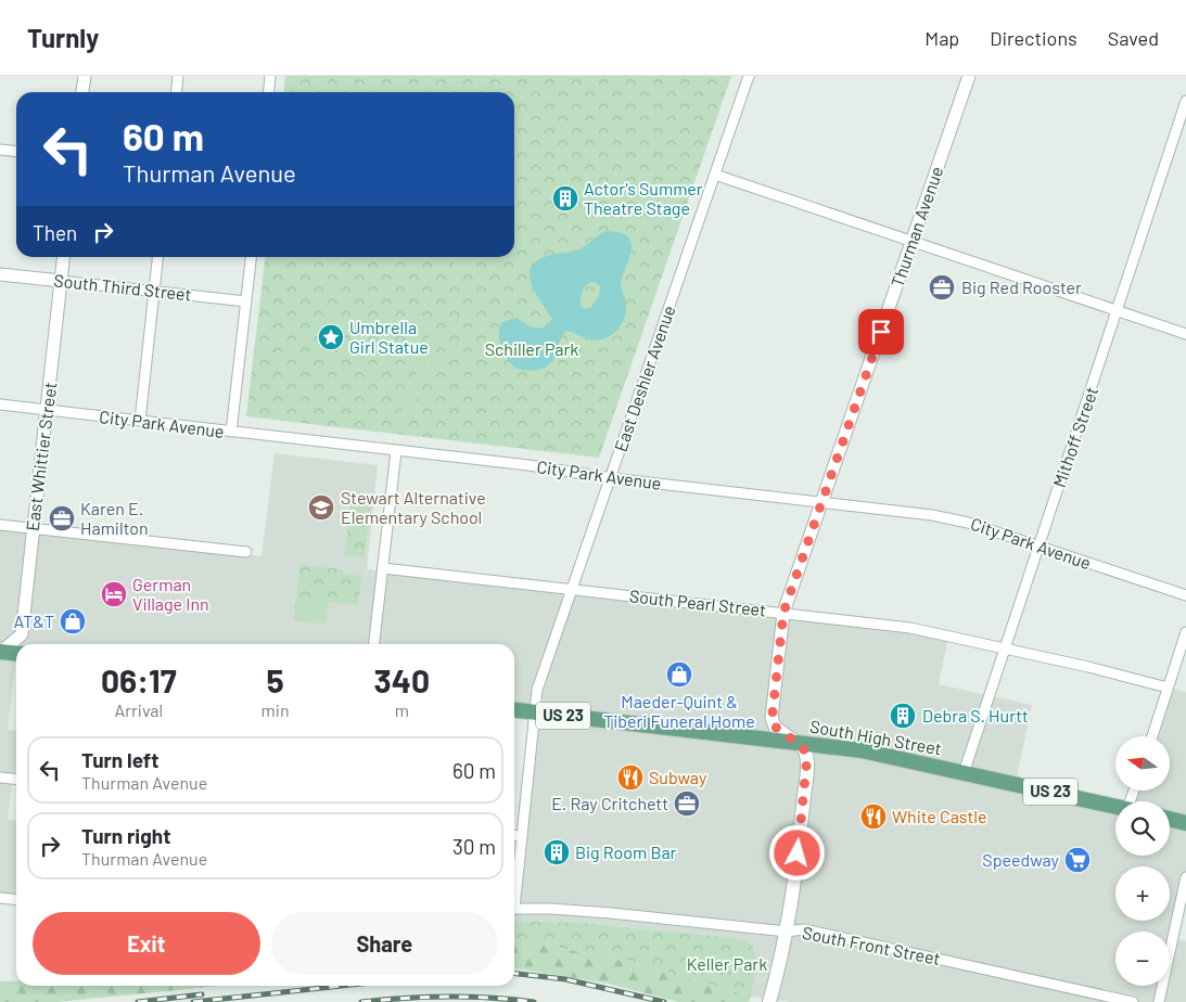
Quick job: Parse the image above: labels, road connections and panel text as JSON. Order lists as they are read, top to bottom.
{
  "streets": {
    "main road": ["US 23", "South High Street"],
    "street": [
      "Thurman Avenue",
      "South Third Street",
      "East Deshler Avenue",
      "City Park Avenue",
      "Mithoff Street",
      "East Whittier Street",
      "South Pearl Street",
      "South Front Street"
    ]
  },
  "crossings": [
    ["Thurman Avenue", "City Park Avenue"],
    ["Thurman Avenue", "South Pearl Street"],
    ["Thurman Avenue", "South High Street"],
    ["South Third Street", "East Whittier Street"],
    ["East Deshler Avenue", "City Park Avenue"],
    ["East Deshler Avenue", "South Pearl Street"],
    ["East Deshler Avenue", "South High Street"],
    ["City Park Avenue", "Mithoff Street"],
    ["City Park Avenue", "East Whittier Street"],
    ["Mithoff Street", "South Pearl Street"],
    ["Mithoff Street", "South High Street"]
  ],
  "parks": ["Schiller Park", "Keller Park"],
  "places": {
    "building": ["Actor's Summer Theatre Stage", "Debra S. Hurtt", "Big Room Bar"],
    "office": ["Big Red Rooster", "Karen E. Hamilton", "E. Ray Critchett"],
    "place": ["Umbrella Girl Statue"],
    "school or university": ["Stewart Alternative Elementary School"],
    "hotel": ["German Village Inn"],
    "shop": ["AT&T", "Maeder-Quint & Tiberi Funeral Home"],
    "restaurant": ["Subway", "White Castle"],
    "supermarket": ["Speedway"]
  },
  "north": "left",
  "page": {
    "header": "Turnly",
    "nav": ["Map", "Directions", "Saved"],
    "turn": ["60 m", "Thurman Avenue"],
    "then": "Then",
    "eta": [
      "06:17",
      "Arrival",
      "5",
      "min",
      "340",
      "m"
    ],
    "map_buttons": ["+", "−"],
    "list": [
      {
        "name": "Turn left",
        "note": "Thurman Avenue",
        "value": "60 m"
      },
      {
        "name": "Turn right",
        "note": "Thurman Avenue",
        "value": "30 m"
      }
    ],
    "buttons": ["Exit", "Share"]
  }
}
